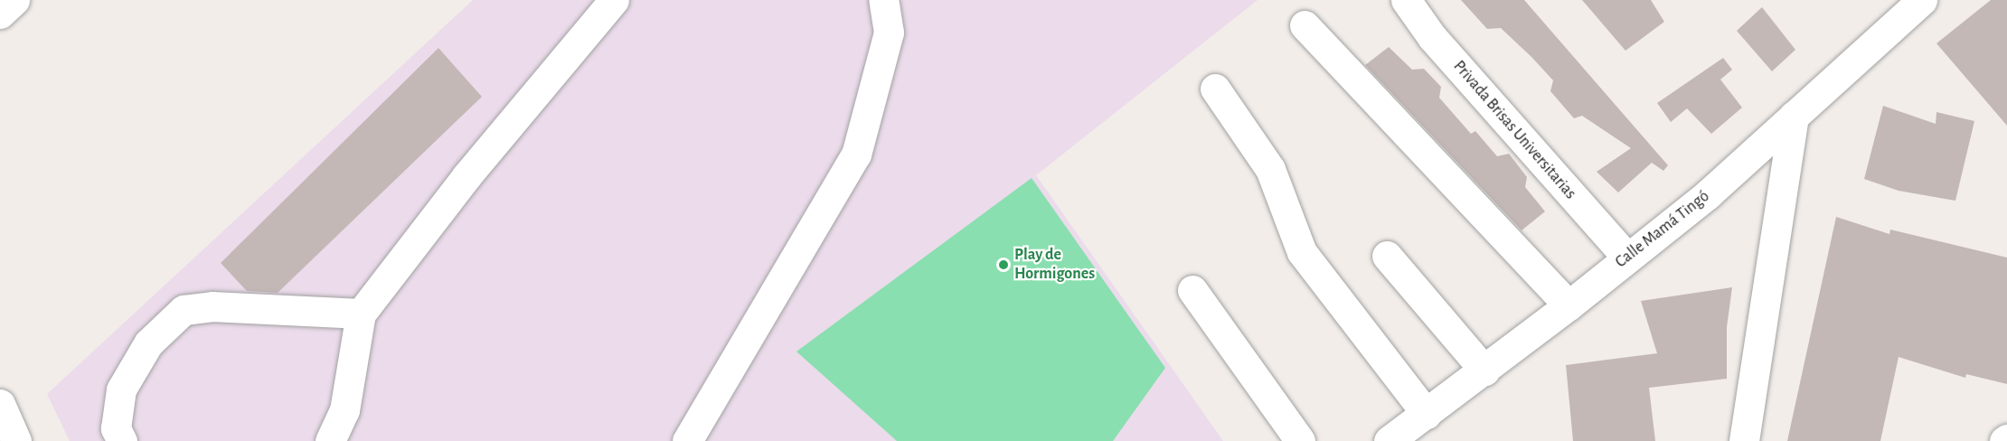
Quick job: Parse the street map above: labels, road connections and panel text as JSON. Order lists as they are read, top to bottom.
{
  "streets": {
    "street": ["Privada Brisas Universitarias", "Calle Mamá Tingó"]
  },
  "crossings": [
    ["Privada Brisas Universitarias", "Calle Mamá Tingó"]
  ],
  "places": ["Play de Hormigones"]
}
